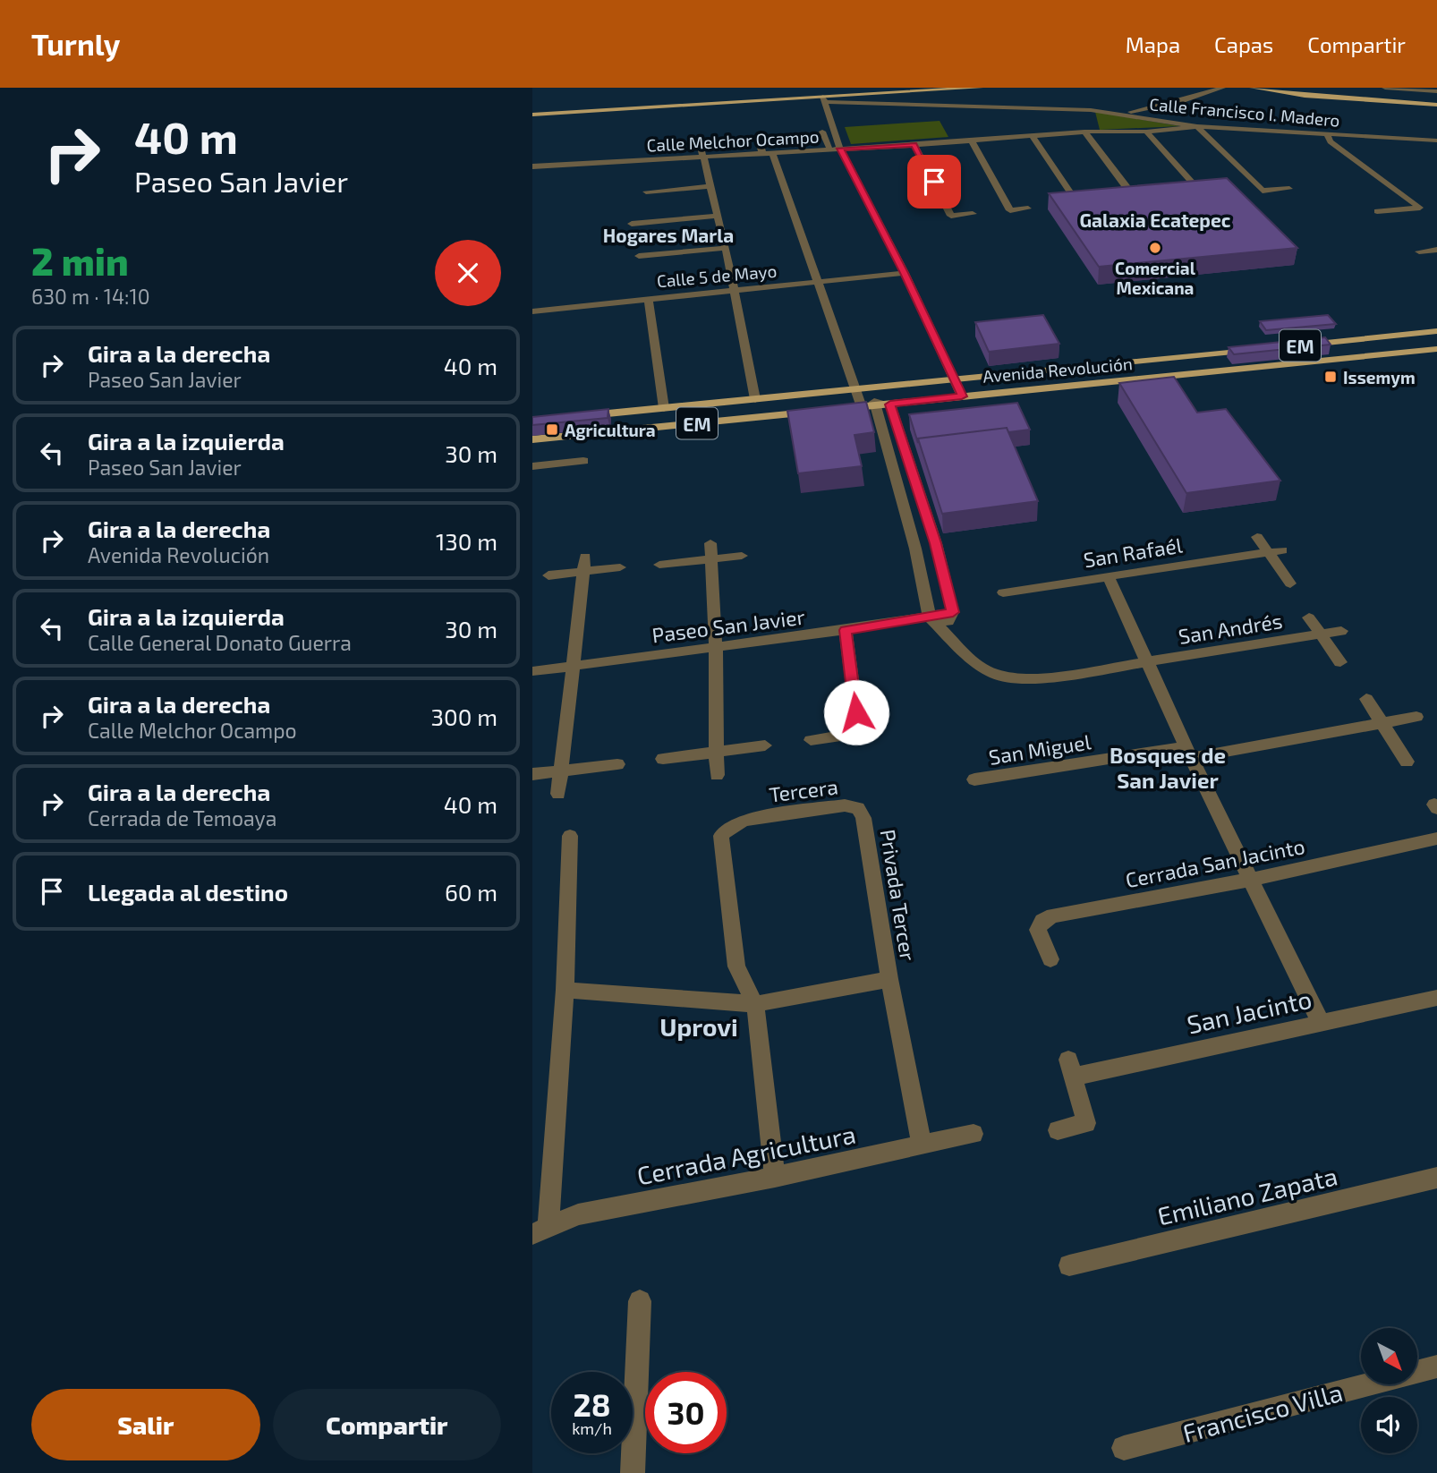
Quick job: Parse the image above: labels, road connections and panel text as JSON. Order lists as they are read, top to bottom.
{
  "streets": {
    "main road": ["EM", "Avenida Revolución"],
    "street": [
      "Calle Francisco I. Madero",
      "Calle Melchor Ocampo",
      "Calle 5 de Mayo",
      "San Rafaél",
      "Paseo San Javier",
      "San Andrés",
      "San Miguel",
      "Tercera",
      "Cerrada San Jacinto",
      "Privada Tercer",
      "San Jacinto",
      "Cerrada Agricultura",
      "Emiliano Zapata",
      "Francisco Villa"
    ]
  },
  "crossings": [
    ["Calle Francisco I. Madero", "Calle Melchor Ocampo"],
    ["Tercera", "Privada Tercer"],
    ["Privada Tercer", "Cerrada Agricultura"]
  ],
  "districts": [
    "Galaxia Ecatepec",
    "Hogares Marla",
    "Bosques de San Javier",
    "Uprovi"
  ],
  "places": {
    "other": ["Comercial Mexicana"],
    "transit": ["Issemym", "Agricultura"]
  },
  "north": "bottom right",
  "page": {
    "header": "Turnly",
    "nav": ["Mapa", "Capas", "Compartir"],
    "turn": ["40 m", "Paseo San Javier"],
    "heading": ["2 min", "630 m · 14:10"],
    "list": [
      {
        "name": "Gira a la derecha",
        "note": "Paseo San Javier",
        "value": "40 m"
      },
      {
        "name": "Gira a la izquierda",
        "note": "Paseo San Javier",
        "value": "30 m"
      },
      {
        "name": "Gira a la derecha",
        "note": "Avenida Revolución",
        "value": "130 m"
      },
      {
        "name": "Gira a la izquierda",
        "note": "Calle General Donato Guerra",
        "value": "30 m"
      },
      {
        "name": "Gira a la derecha",
        "note": "Calle Melchor Ocampo",
        "value": "300 m"
      },
      {
        "name": "Gira a la derecha",
        "note": "Cerrada de Temoaya",
        "value": "40 m"
      },
      {
        "name": "Llegada al destino",
        "value": "60 m"
      }
    ],
    "speed": "28 km/h",
    "limit": "30",
    "buttons": ["Salir", "Compartir"]
  }
}
